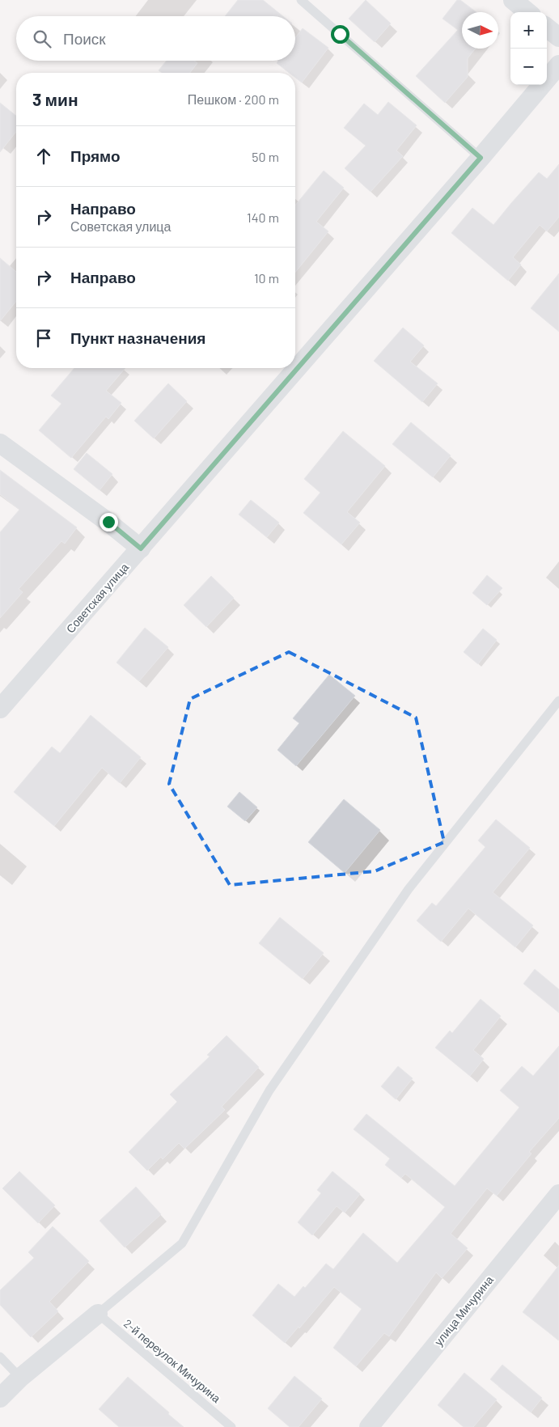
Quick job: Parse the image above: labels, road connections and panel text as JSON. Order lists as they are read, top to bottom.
{
  "streets": {
    "street": ["Советская улица", "улица Мичурина"],
    "lane": ["2-й переулок Мичурина"]
  },
  "north": "right",
  "page": {
    "map_buttons": ["+", "−"],
    "search": "Поиск",
    "heading": ["3 мин", "Пешком · 200 m"],
    "list": [
      ["Прямо", "50 m"],
      ["Направо", "Советская улица", "140 m"],
      ["Направо", "10 m"],
      "Пункт назначения"
    ]
  }
}
